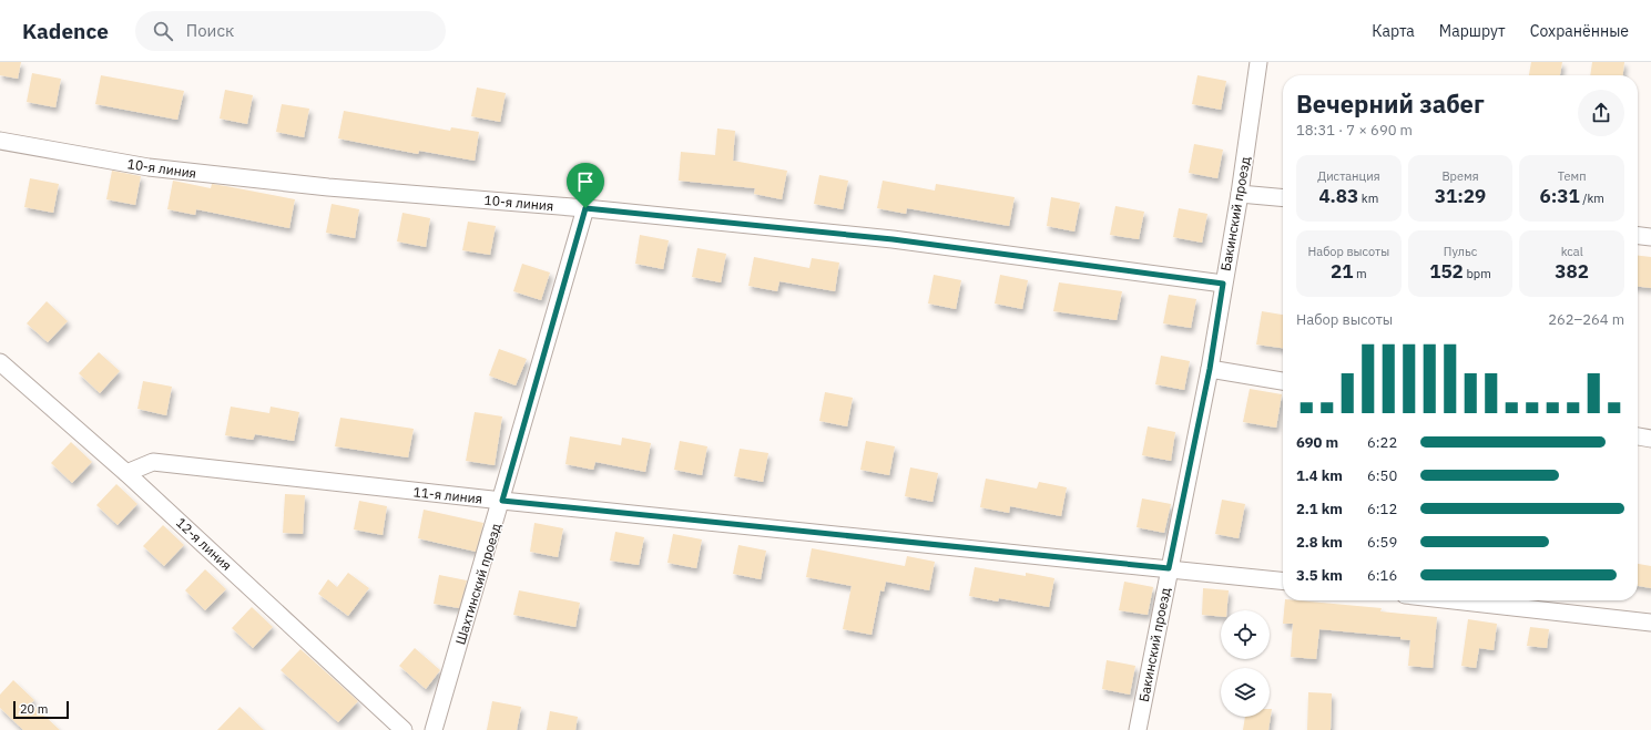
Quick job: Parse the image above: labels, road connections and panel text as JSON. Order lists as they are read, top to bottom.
{
  "streets": {
    "street": [
      "10-я линия",
      "Бакинский проезд",
      "11-я линия",
      "12-я линия",
      "Шахтинский проезд"
    ]
  },
  "crossings": [
    ["10-я линия", "Бакинский проезд"],
    ["10-я линия", "Шахтинский проезд"],
    ["Бакинский проезд", "11-я линия"],
    ["11-я линия", "12-я линия"],
    ["11-я линия", "Шахтинский проезд"]
  ],
  "scale_bar": "20 m",
  "page": {
    "header": "Kadence",
    "search": "Поиск",
    "nav": ["Карта", "Маршрут", "Сохранённые"],
    "heading": ["Вечерний забег", "18:31 · 7 × 690 m"],
    "stats": [
      ["Дистанция", "4.83 km"],
      ["Время", "31:29"],
      ["Темп", "6:31 /km"],
      ["Набор высоты", "21 m"],
      ["Пульс", "152 bpm"],
      ["kcal", "382"]
    ],
    "chart": ["Набор высоты", "262–264 m"],
    "list": [
      {
        "name": "690 m",
        "note": "6:22"
      },
      {
        "name": "1.4 km",
        "note": "6:50"
      },
      {
        "name": "2.1 km",
        "note": "6:12"
      },
      {
        "name": "2.8 km",
        "note": "6:59"
      },
      {
        "name": "3.5 km",
        "note": "6:16"
      }
    ],
    "scale": "20 m"
  }
}
